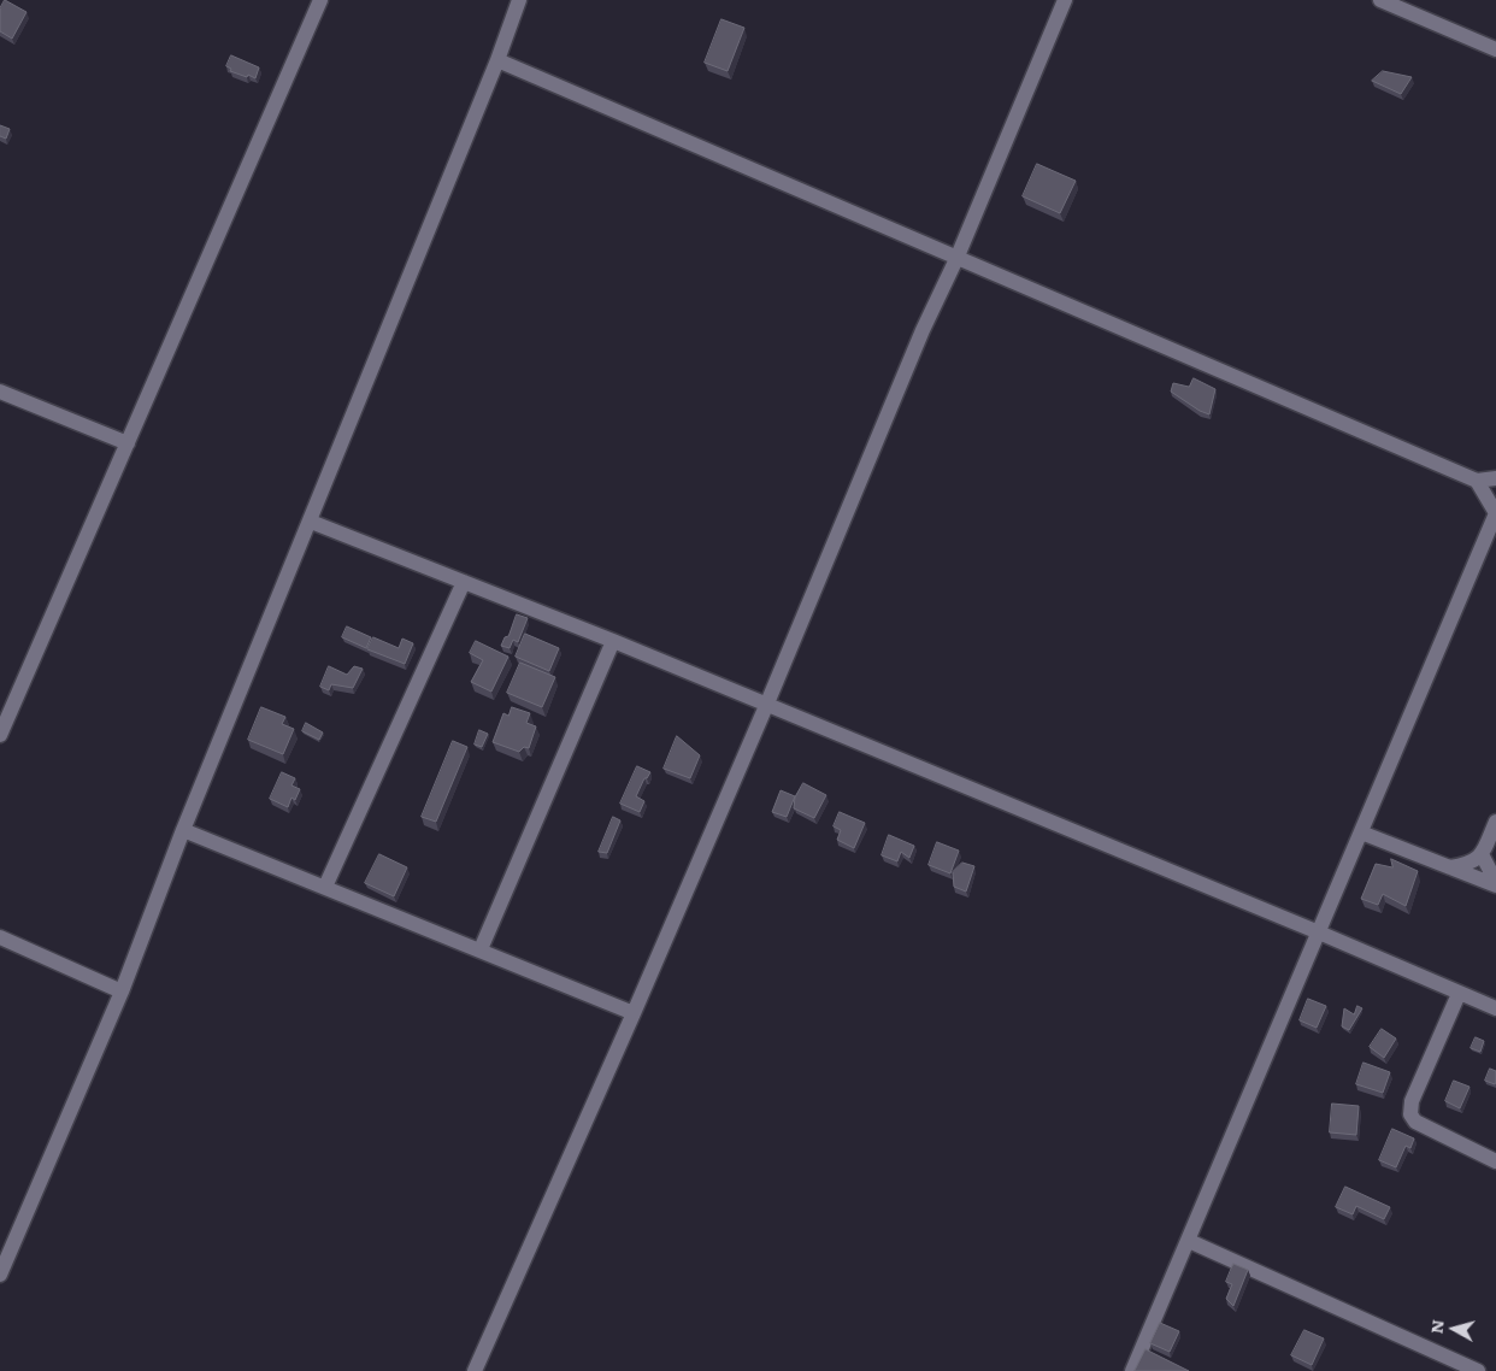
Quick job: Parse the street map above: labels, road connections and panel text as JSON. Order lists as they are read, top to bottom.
{
  "north": "left"
}
